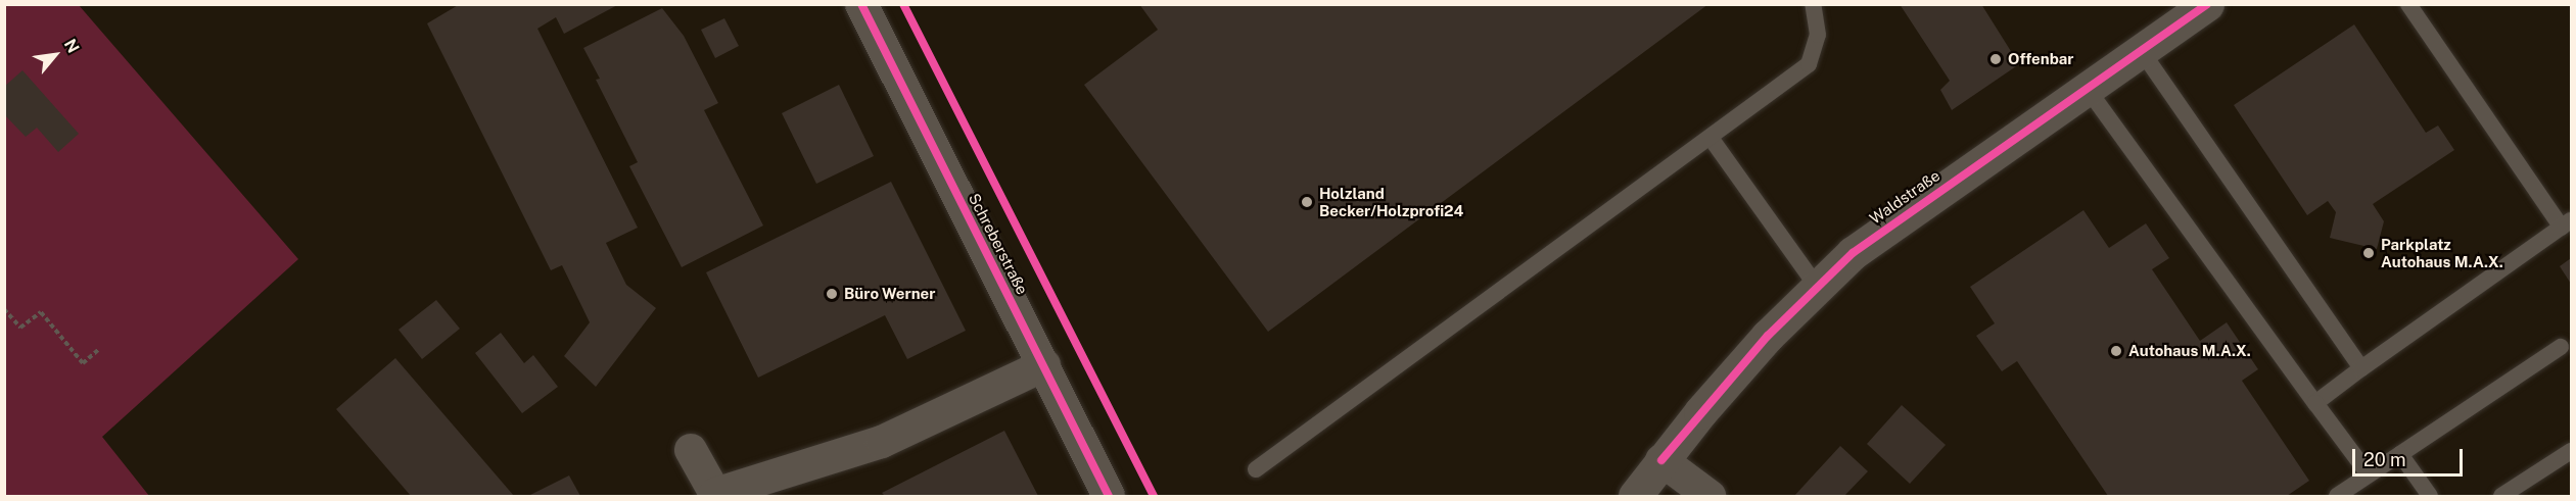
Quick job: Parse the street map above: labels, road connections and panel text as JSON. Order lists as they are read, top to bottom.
{
  "streets": {
    "main road": ["Waldstraße"],
    "street": ["Schreberstraße"]
  },
  "places": [
    "Offenbar",
    "Holzland Becker/Holzprofi24",
    "Parkplatz Autohaus M.A.X.",
    "Büro Werner",
    "Autohaus M.A.X."
  ],
  "scale_bar": "20 m",
  "north": "top right"
}
